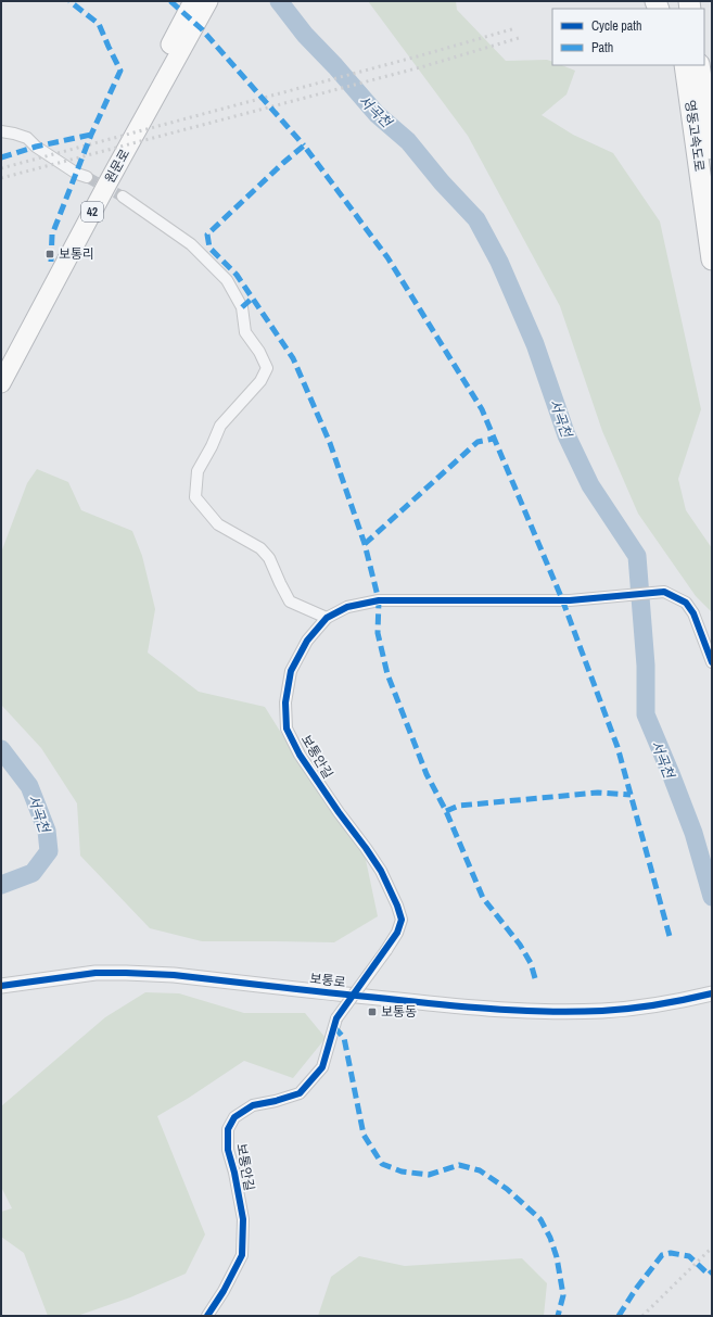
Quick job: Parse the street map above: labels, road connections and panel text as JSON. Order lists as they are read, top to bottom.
{
  "streets": {
    "highway": ["영동고속도로", "원문로", "42"],
    "street": ["보통안길", "보통로"]
  },
  "crossings": [
    ["원문로", "42"]
  ],
  "water": ["서곡천"],
  "places": {
    "transit": ["보통리", "보통동"]
  },
  "legend": ["Cycle path", "Path"]
}
